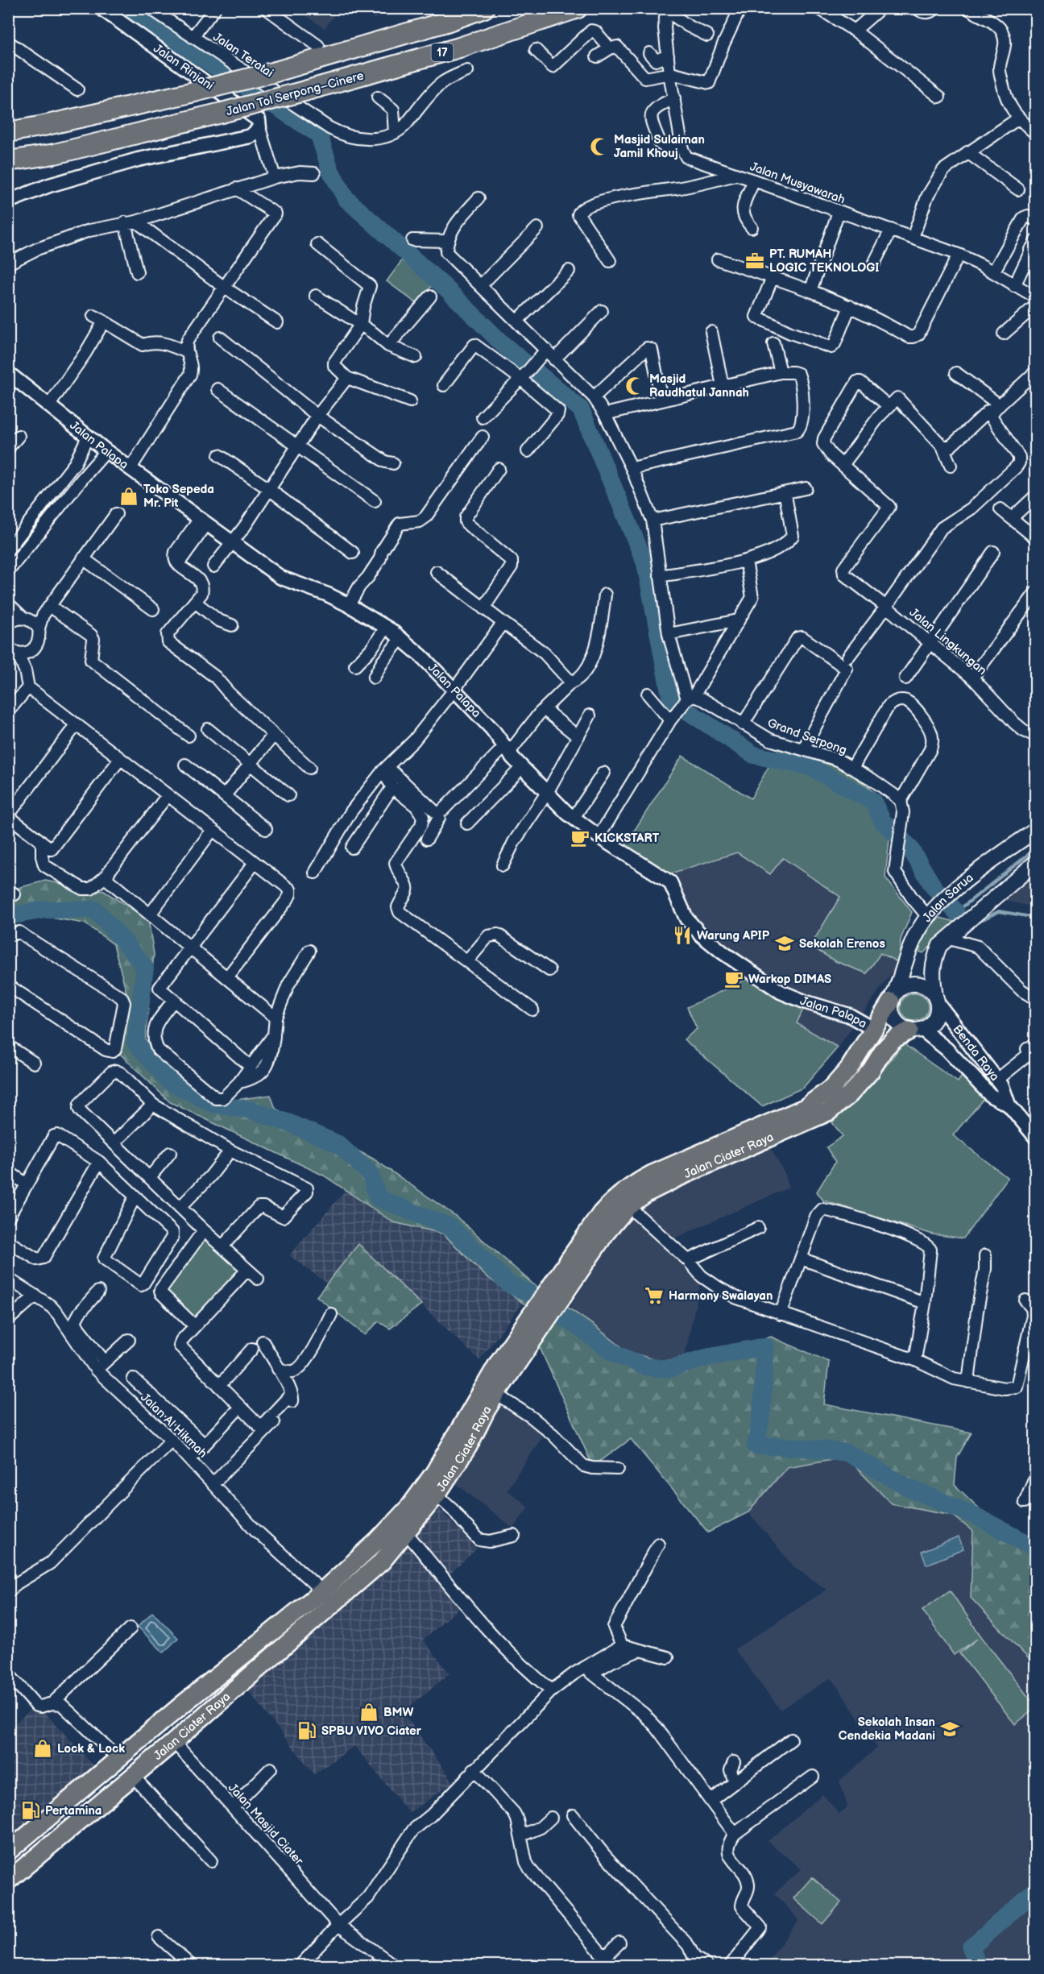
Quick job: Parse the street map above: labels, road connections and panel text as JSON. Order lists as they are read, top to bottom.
{
  "streets": {
    "highway": ["17", "Jalan Tol Serpong–Cinere"],
    "main road": ["Jalan Sarua", "Jalan Ciater Raya"],
    "street": [
      "Jalan Teratai",
      "Jalan Rinjani",
      "Jalan Musyawarah",
      "Jalan Palapa",
      "Jalan Lingkungan",
      "Grand Serpong",
      "Benda Raya",
      "Jalan Al Hikmah",
      "Jalan Masjid Ciater"
    ]
  },
  "crossings": [
    ["Jalan Palapa", "Jalan Ciater Raya"],
    ["Jalan Sarua", "Benda Raya"],
    ["Jalan Sarua", "Jalan Ciater Raya"],
    ["Benda Raya", "Jalan Ciater Raya"],
    ["Jalan Ciater Raya", "Jalan Al Hikmah"],
    ["Jalan Ciater Raya", "Jalan Masjid Ciater"]
  ],
  "places": {
    "mosque": ["Masjid Sulaiman Jamil Khouj", "Masjid Raudhatul Jannah"],
    "office": ["PT. RUMAH LOGIC TEKNOLOGI"],
    "shop": ["Toko Sepeda Mr. Pit", "BMW", "Lock & Lock"],
    "cafe": ["KICKSTART", "Warkop DIMAS"],
    "restaurant": ["Warung APIP"],
    "school or university": ["Sekolah Erenos", "Sekolah Insan Cendekia Madani"],
    "supermarket": ["Harmony Swalayan"],
    "fuel station": ["SPBU VIVO Ciater", "Pertamina"]
  }
}
